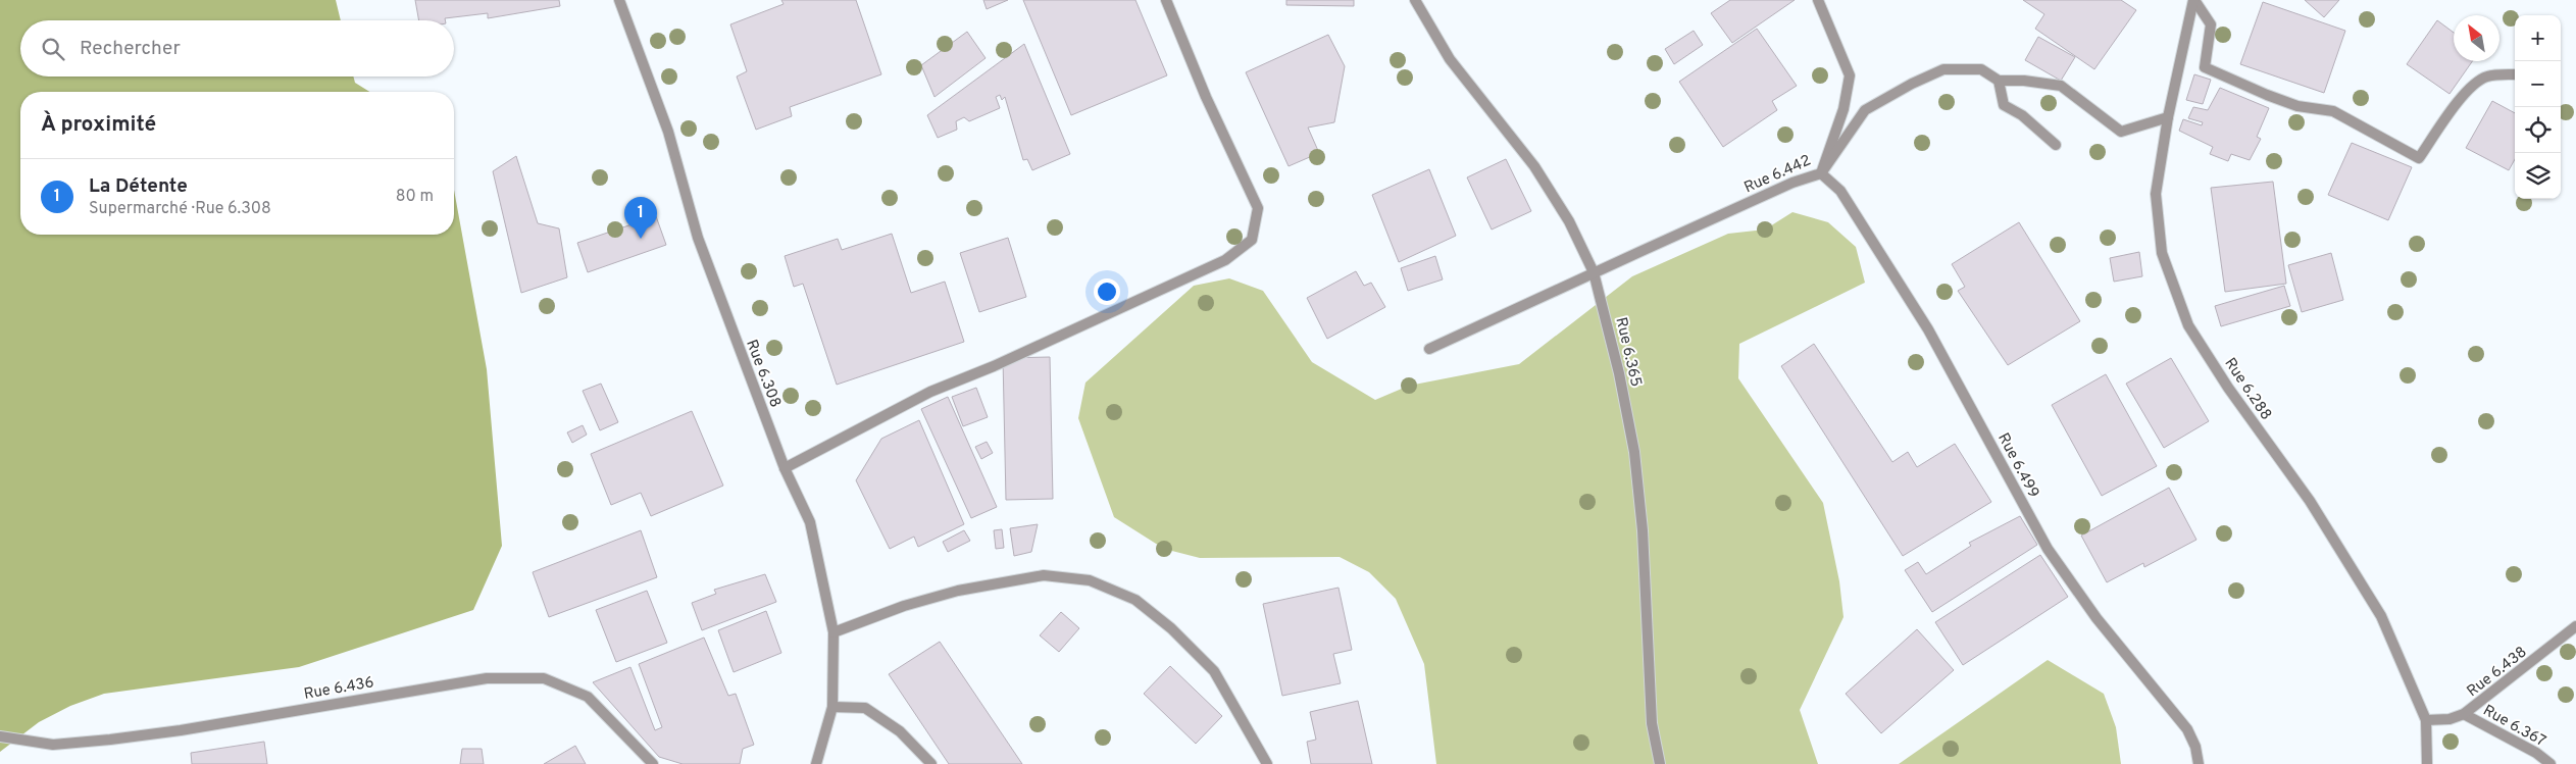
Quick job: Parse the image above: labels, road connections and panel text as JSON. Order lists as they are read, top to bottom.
{
  "streets": {
    "street": [
      "Rue 6.442",
      "Rue 6.365",
      "Rue 6.308",
      "Rue 6.288",
      "Rue 6.499",
      "Rue 6.438",
      "Rue 6.436",
      "Rue 6.367"
    ]
  },
  "crossings": [
    ["Rue 6.442", "Rue 6.365"],
    ["Rue 6.442", "Rue 6.288"],
    ["Rue 6.442", "Rue 6.499"],
    ["Rue 6.288", "Rue 6.438"],
    ["Rue 6.438", "Rue 6.367"]
  ],
  "north": "top left",
  "page": {
    "map_buttons": ["+", "−"],
    "search": "Rechercher",
    "heading": "À proximité",
    "list": [
      {
        "mark": "1",
        "name": "La Détente",
        "note": "Supermarché · Rue 6.308",
        "value": "80 m"
      }
    ],
    "pins": "1"
  }
}
